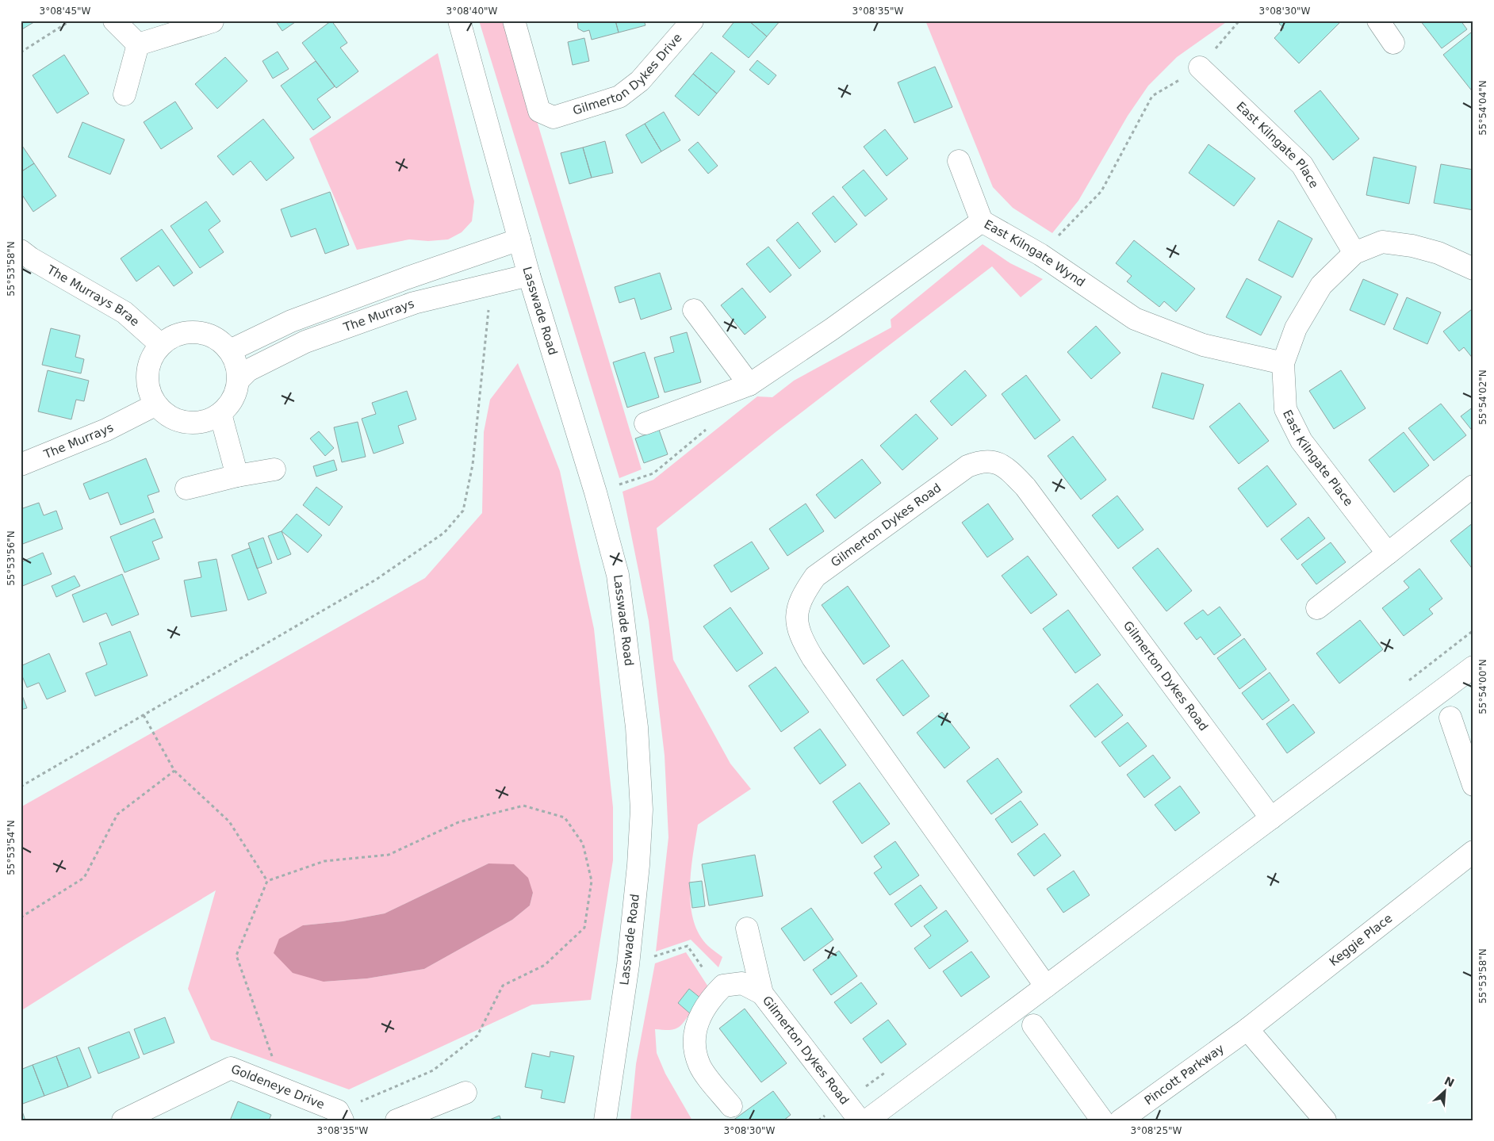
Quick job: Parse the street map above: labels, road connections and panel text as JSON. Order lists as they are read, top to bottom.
{
  "streets": {
    "street": [
      "Gilmerton Dykes Drive",
      "East Kilngate Place",
      "East Kilngate Wynd",
      "The Murrays Brae",
      "Lasswade Road",
      "The Murrays",
      "Gilmerton Dykes Road",
      "Keggie Place",
      "Pincott Parkway",
      "Goldeneye Drive"
    ]
  },
  "crossings": [
    ["East Kilngate Place", "East Kilngate Wynd"],
    ["The Murrays Brae", "The Murrays"],
    ["Lasswade Road", "The Murrays"],
    ["Keggie Place", "Pincott Parkway"]
  ],
  "north": "top right",
  "coordinates": [
    "3°08'45\"W",
    "3°08'40\"W",
    "3°08'35\"W",
    "3°08'30\"W",
    "55°54'04\"N",
    "55°53'58\"N",
    "55°54'02\"N",
    "55°53'56\"N",
    "55°54'00\"N",
    "55°53'54\"N",
    "3°08'25\"W"
  ]
}
